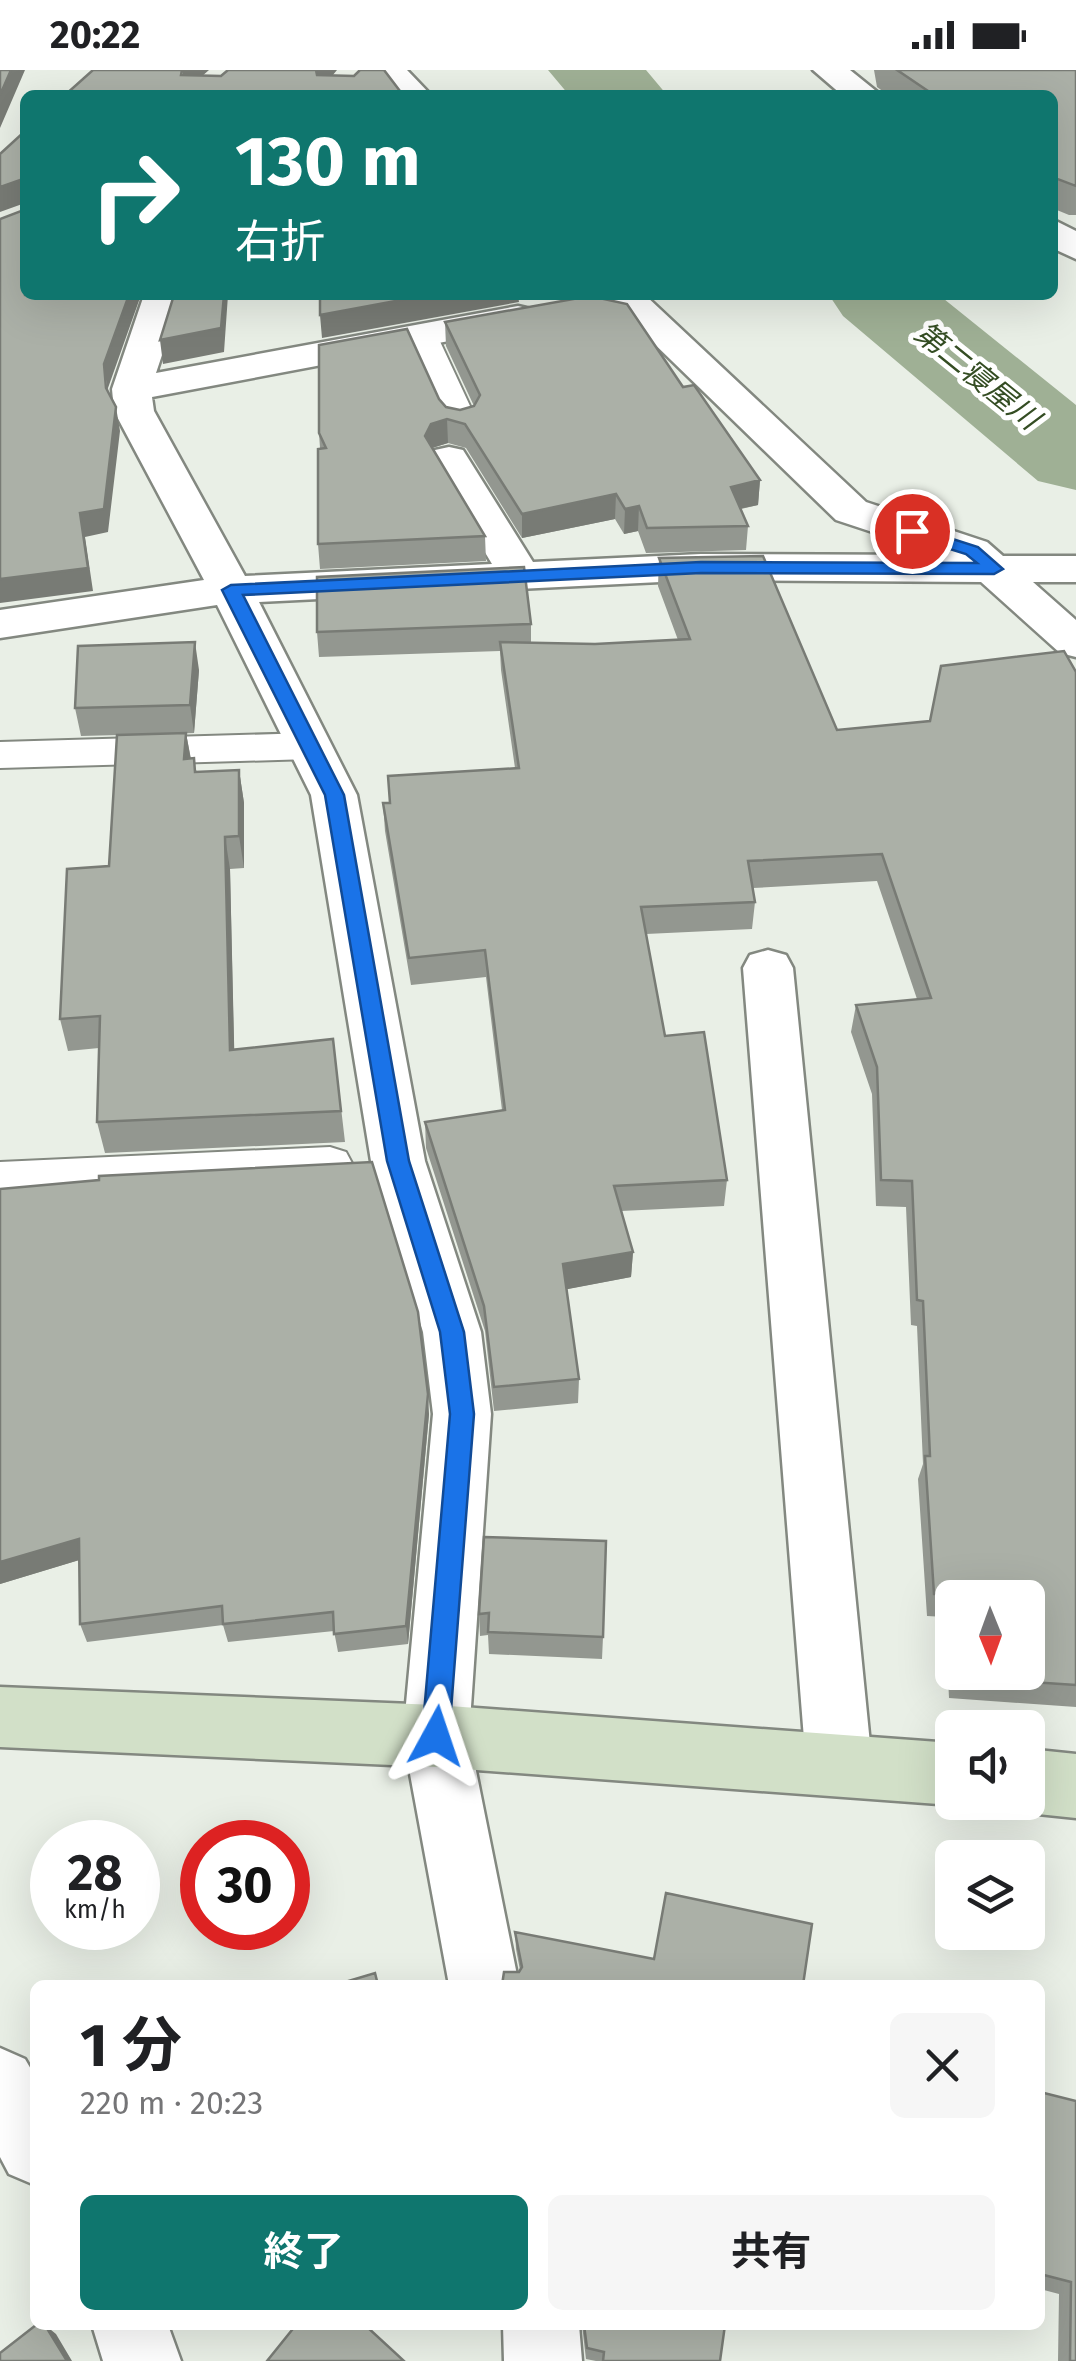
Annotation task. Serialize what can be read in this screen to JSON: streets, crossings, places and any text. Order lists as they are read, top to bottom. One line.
{"water":["第二寝屋川"],"north":"bottom","page":{"status":"20:22","turn":["130 m","右折"],"speed":"28 km/h","limit":"30","heading":["1 分","220 m · 20:23"],"buttons":["終了","共有"]}}
